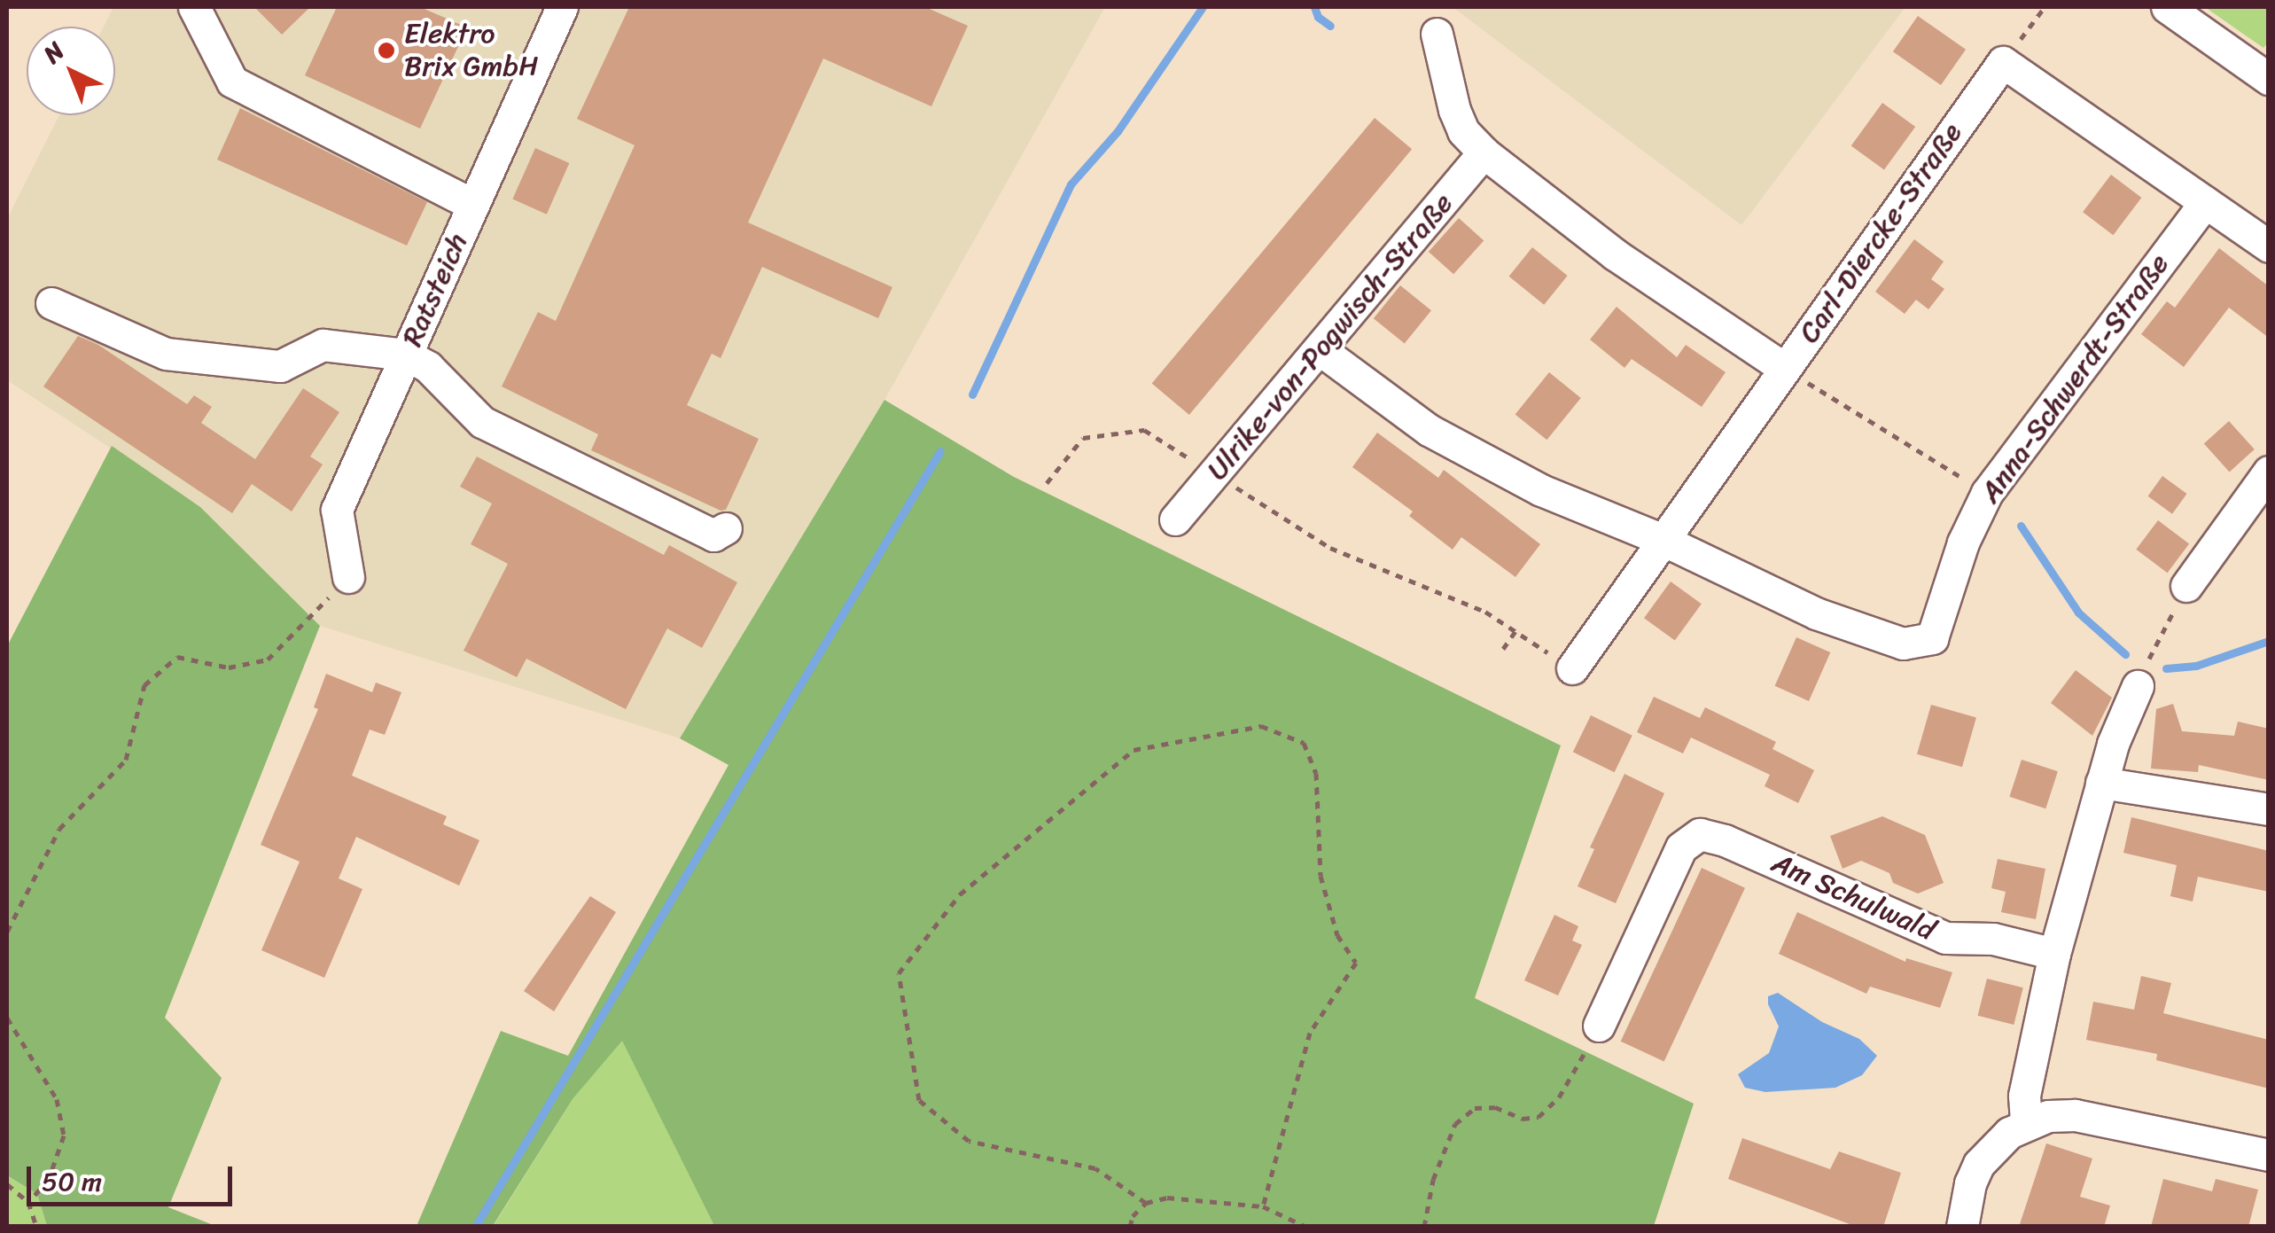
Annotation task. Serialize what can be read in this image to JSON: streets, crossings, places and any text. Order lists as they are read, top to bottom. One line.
{"streets":{"street":["Carl-Diercke-Straße","Ratsteich","Ulrike-von-Pogwisch-Straße","Anna-Schwerdt-Straße","Am Schulwald"]},"crossings":[["Carl-Diercke-Straße","Anna-Schwerdt-Straße"]],"places":["Elektro Brix GmbH"],"scale_bar":"50 m","north":"top left"}
